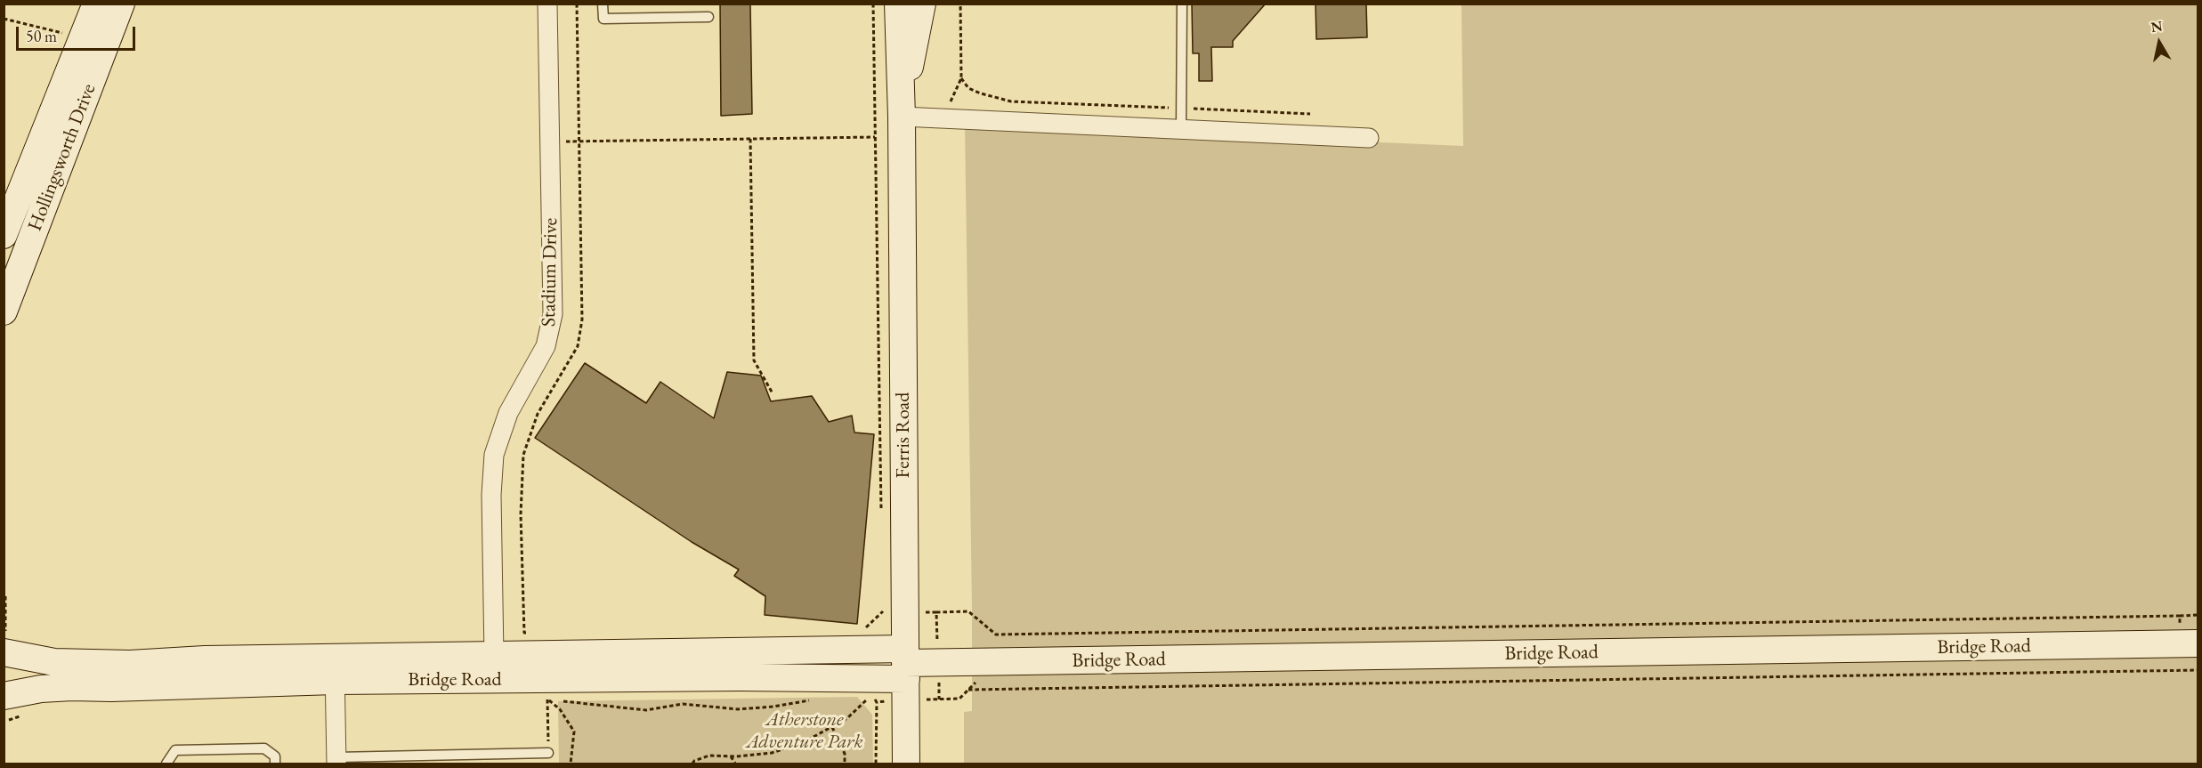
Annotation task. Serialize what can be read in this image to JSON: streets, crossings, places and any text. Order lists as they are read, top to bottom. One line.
{"streets":{"street":["Hollingsworth Drive","Stadium Drive","Ferris Road","Bridge Road"]},"crossings":[["Stadium Drive","Bridge Road"],["Ferris Road","Bridge Road"]],"parks":["Atherstone Adventure Park"],"scale_bar":"50 m","north":"top"}
